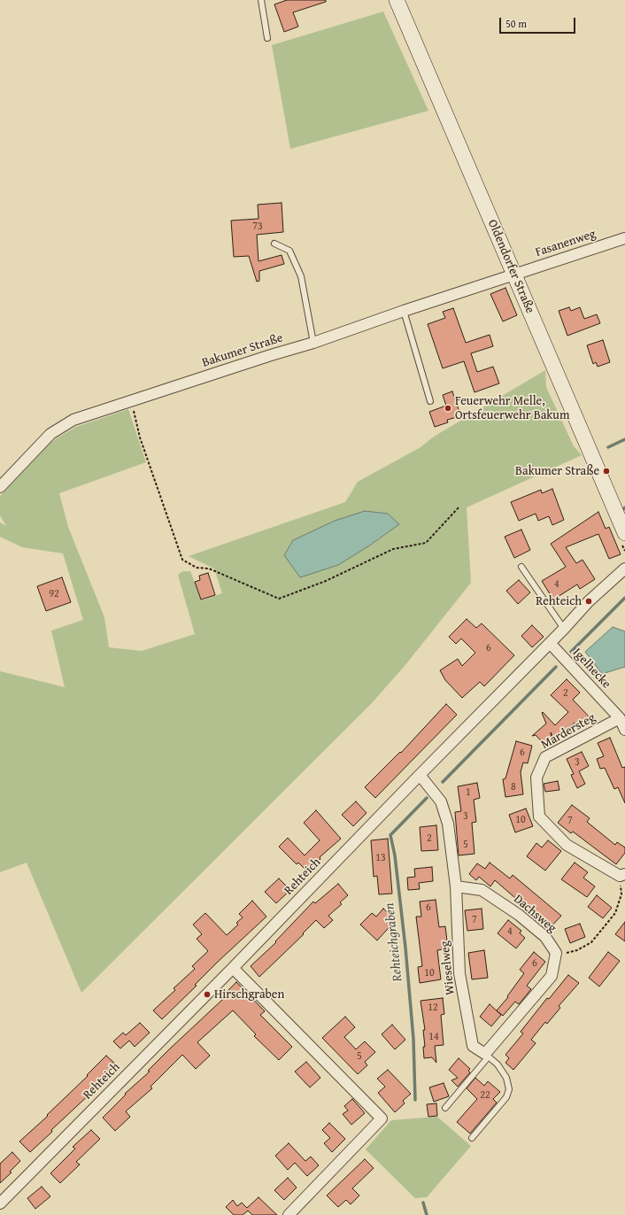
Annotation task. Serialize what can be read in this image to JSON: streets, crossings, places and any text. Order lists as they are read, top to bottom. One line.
{"streets":{"main road":["Oldendorfer Straße"],"street":["Fasanenweg","Bakumer Straße","Igelhecke","Mardersteg","Rehteich","Dachsweg","Wieselweg"]},"crossings":[["Fasanenweg","Oldendorfer Straße"],["Fasanenweg","Bakumer Straße"],["Oldendorfer Straße","Bakumer Straße"],["Igelhecke","Mardersteg"],["Igelhecke","Rehteich"],["Rehteich","Wieselweg"],["Dachsweg","Wieselweg"]],"water":["Rehteichgraben"],"places":["Feuerwehr Melle, Ortsfeuerwehr Bakum","Bakumer Straße","Rehteich","Hirschgraben"],"house_numbers":["73","4","92","6","2","6","3","8","1","3","10","7","2","5","13","6","7","4","6","10","12","14","5","22"],"scale_bar":"50 m"}
